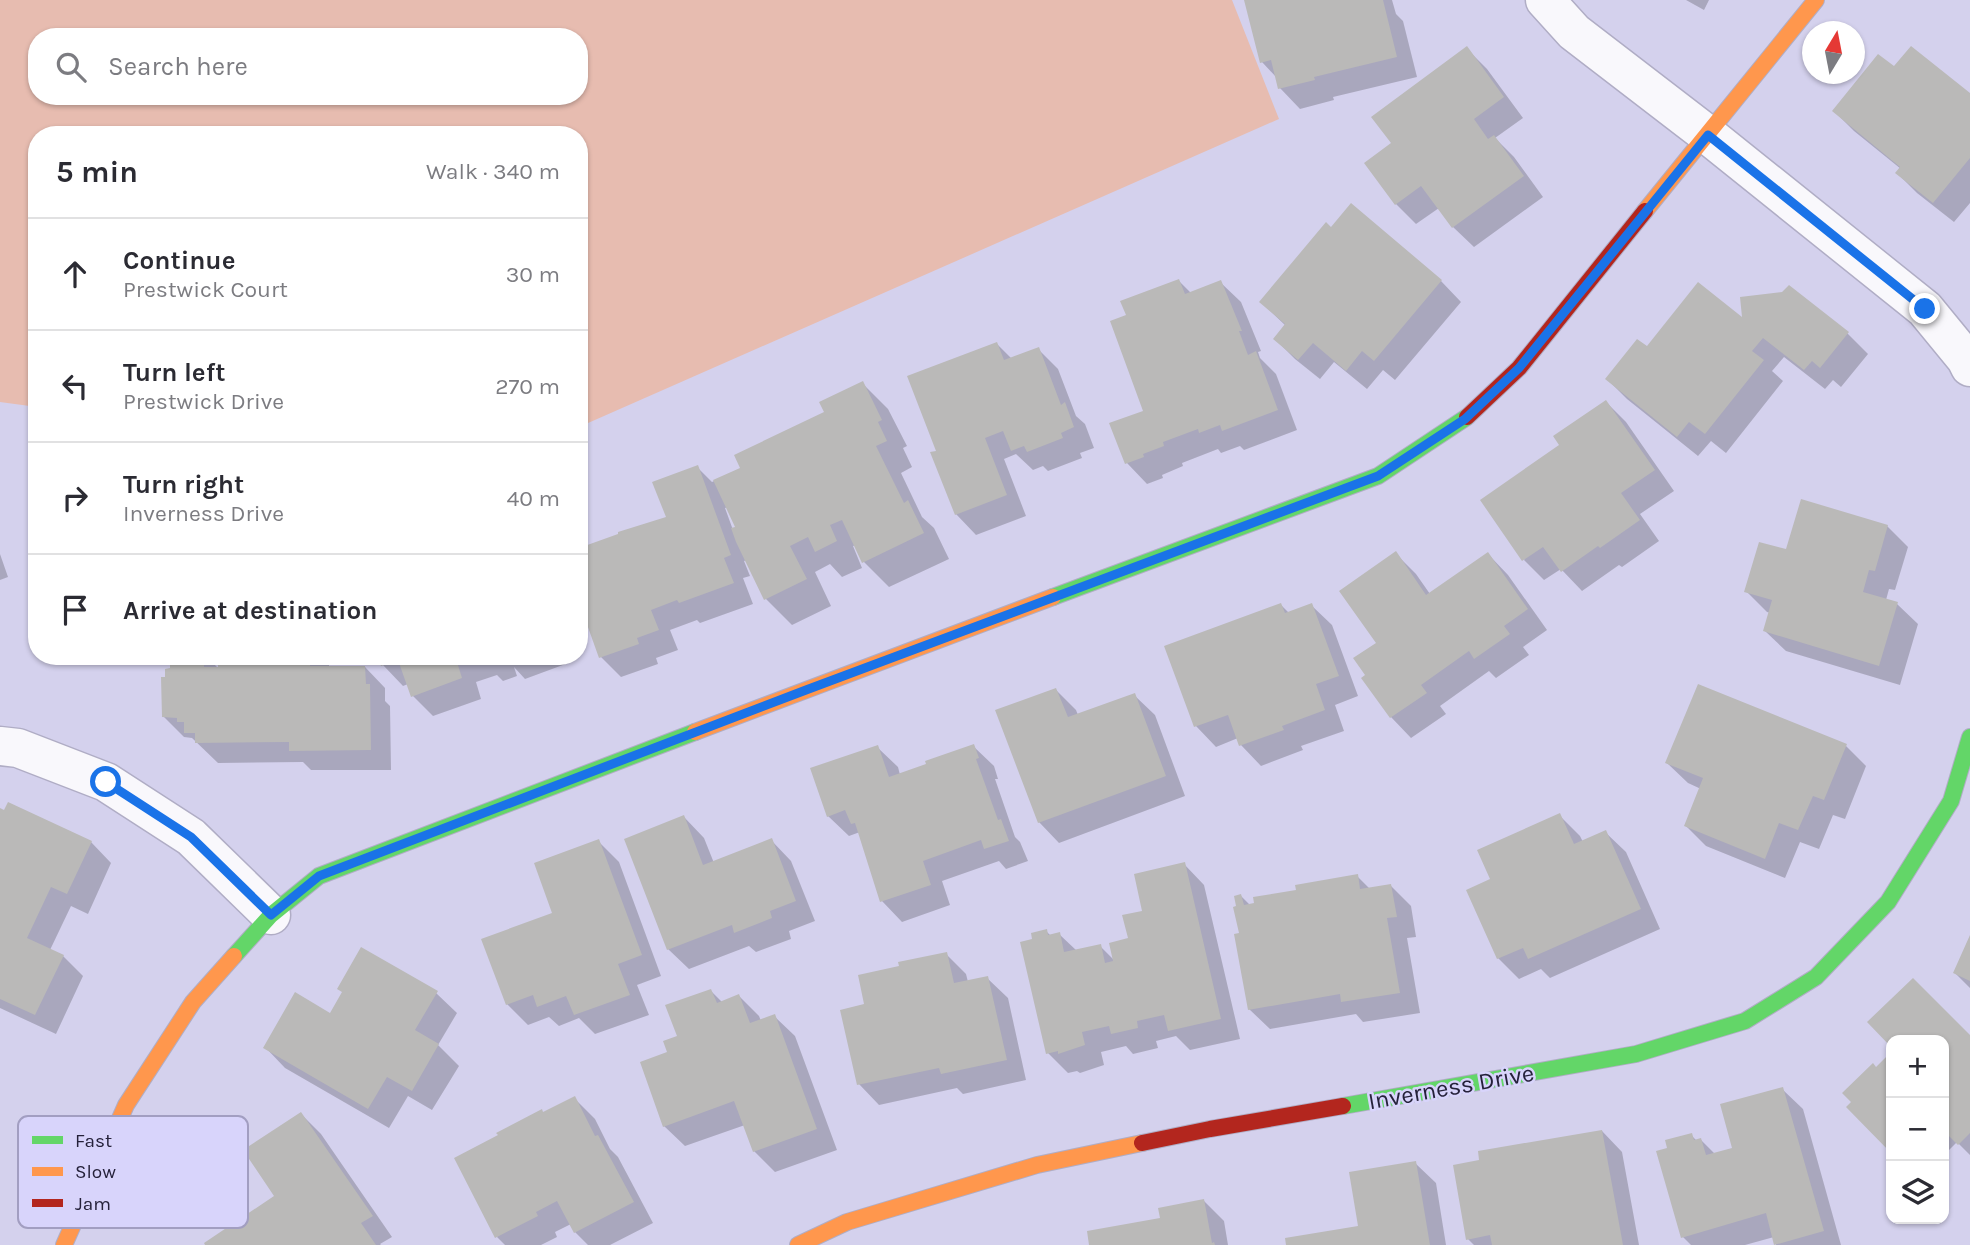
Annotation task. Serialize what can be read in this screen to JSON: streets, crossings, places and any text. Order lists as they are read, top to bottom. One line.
{"streets":{"street":["Inverness Drive"]},"legend":["Fast","Slow","Jam"],"north":"top","page":{"search":"Search here","heading":["5 min","Walk · 340 m"],"list":[["Continue","Prestwick Court","30 m"],["Turn left","Prestwick Drive","270 m"],["Turn right","Inverness Drive","40 m"],"Arrive at destination"],"map_buttons":["+","−"]}}
